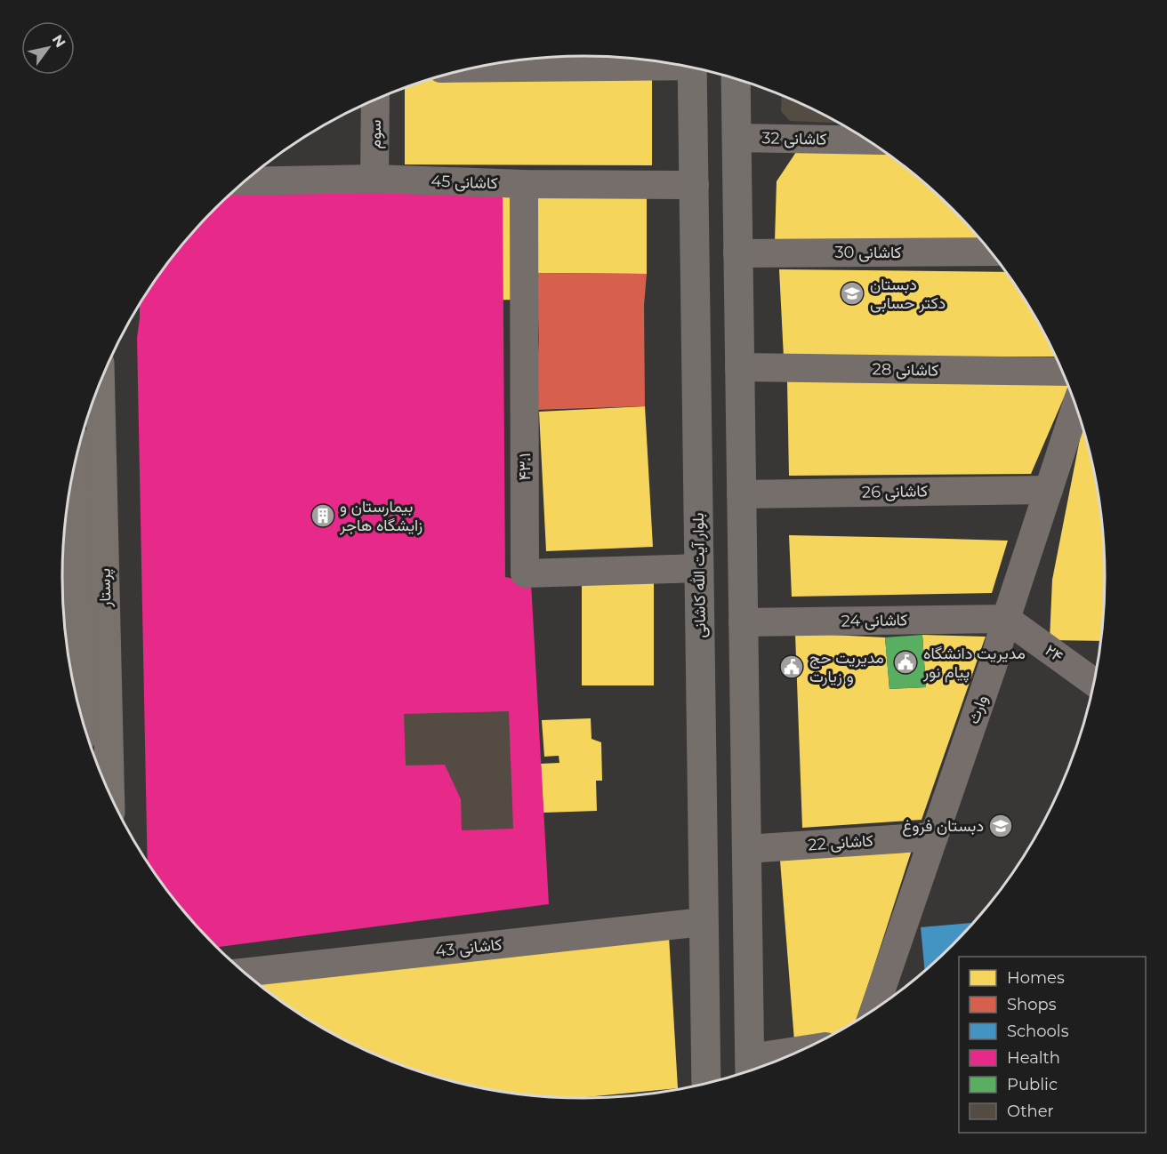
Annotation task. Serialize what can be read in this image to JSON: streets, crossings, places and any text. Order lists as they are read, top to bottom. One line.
{"streets":{"main road":["بلوار آیت الله کاشانی","پرستار"],"street":["سوم","کاشانی 32","کاشانی 45","کاشانی 30","کاشانی 28","۴۳.۱","کاشانی 26","کاشانی 24","۲۴","وارث","کاشانی 22","کاشانی 43"]},"crossings":[["سوم","کاشانی 45"],["کاشانی 45","۴۳.۱"],["کاشانی 45","بلوار آیت الله کاشانی"],["۴۳.۱","بلوار آیت الله کاشانی"],["کاشانی 26","وارث"],["بلوار آیت الله کاشانی","کاشانی 43"],["کاشانی 24","۲۴"],["کاشانی 24","وارث"],["۲۴","وارث"],["وارث","کاشانی 22"]],"places":{"school or university":["دبستان دکتر حسابی","دبستان فروغ"],"building":["بیمارستان و زایشگاه هاجر"],"public building":["مدیریت دانشگاه پیام نور","مدیریت حج و زیارت"]},"legend":["Homes","Shops","Schools","Health","Public","Other"],"north":"top right"}
